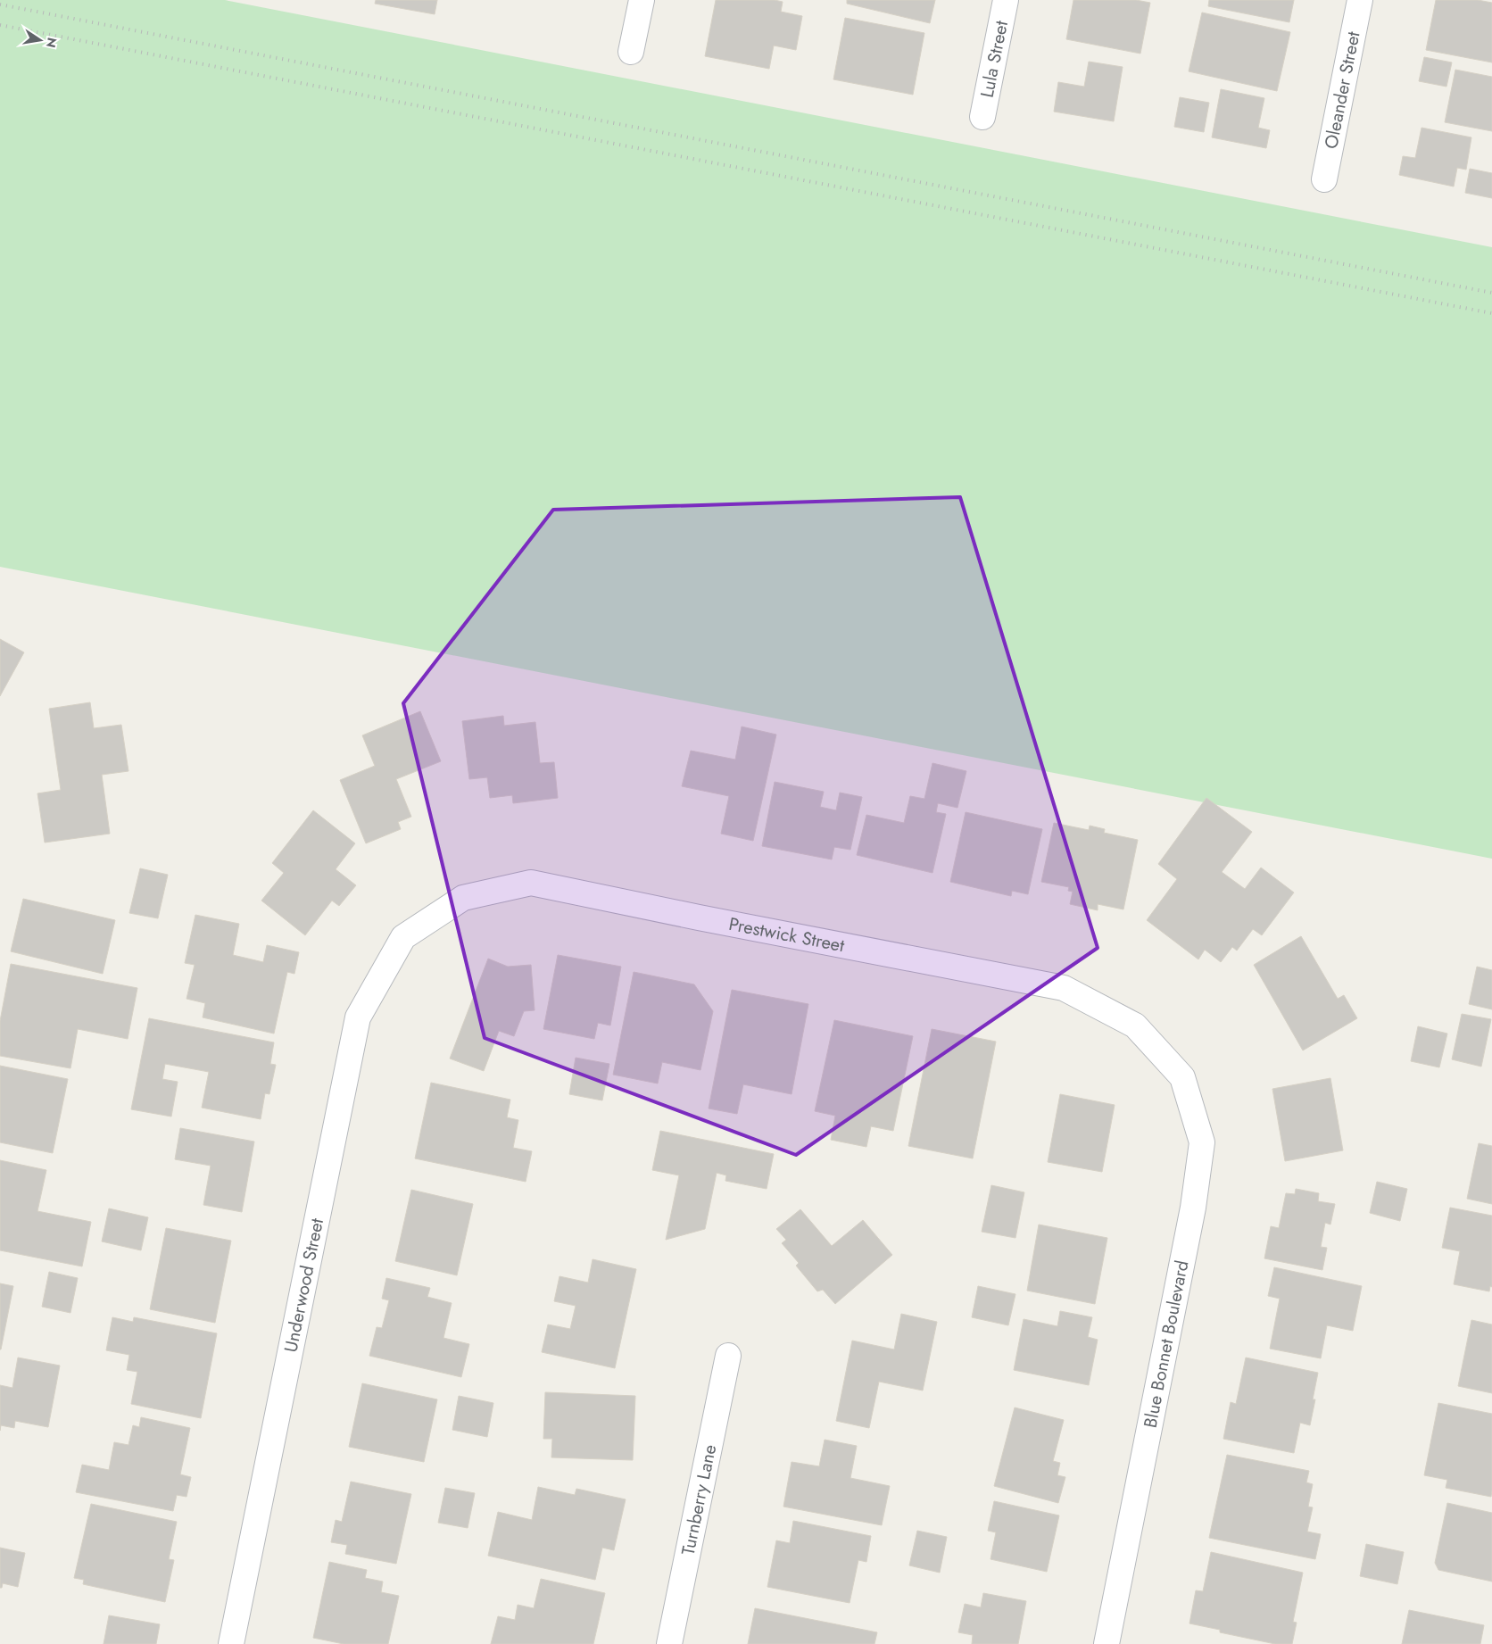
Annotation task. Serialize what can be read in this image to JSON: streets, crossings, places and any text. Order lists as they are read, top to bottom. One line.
{"streets":{"street":["Lula Street","Oleander Street","Prestwick Street","Underwood Street","Blue Bonnet Boulevard","Turnberry Lane"]},"crossings":[["Prestwick Street","Underwood Street"],["Prestwick Street","Blue Bonnet Boulevard"]],"north":"right"}
